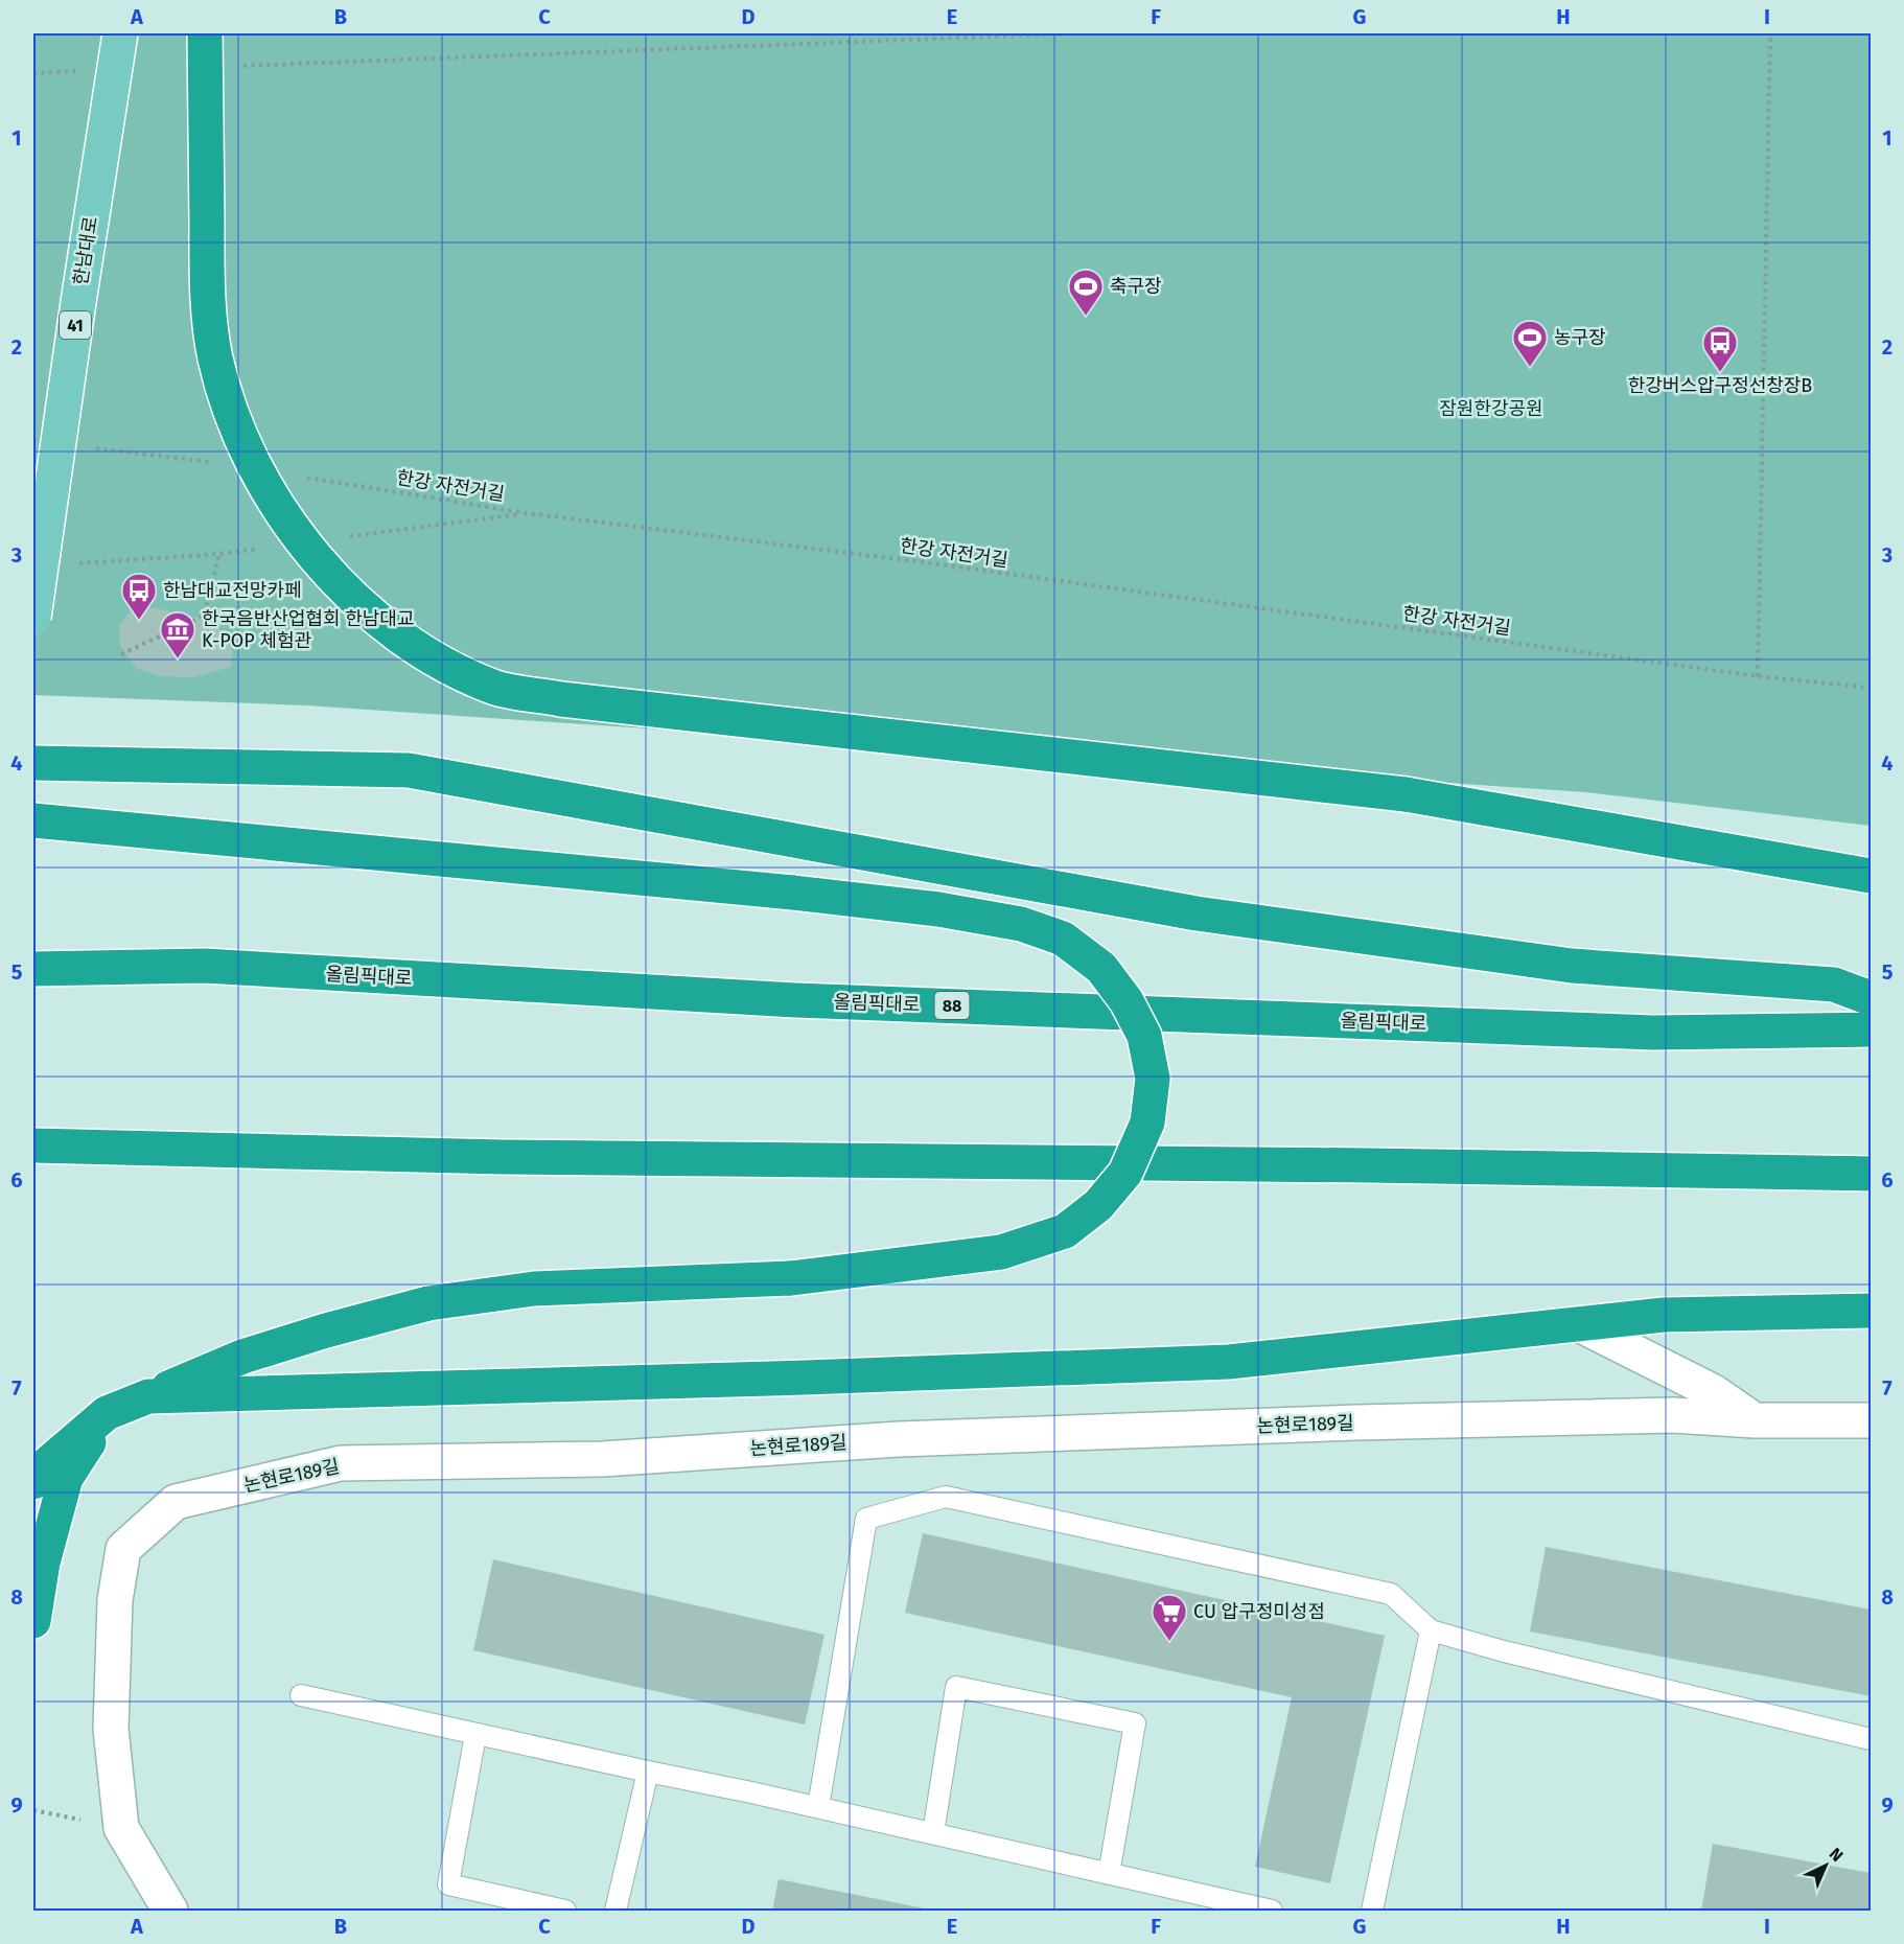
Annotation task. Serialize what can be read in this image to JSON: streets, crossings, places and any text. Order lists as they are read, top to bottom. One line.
{"streets":{"highway":["올림픽대로","88"],"main road":["한남대로","41"],"street":["논현로189길"],"path":["한강 자전거길"]},"parks":["잠원한강공원"],"places":{"sports":["축구장","농구장"],"bus stop":["한강버스압구정선창장B","한남대교전망카페"],"museum":["한국음반산업협회 한남대교 K-POP 체험관"],"supermarket":["CU 압구정미성점"]},"north":"top right","grid":{"columns":["A","B","C","D","E","F","G","H","I"],"rows":["1","2","3","4","5","6","7","8","9"]}}
